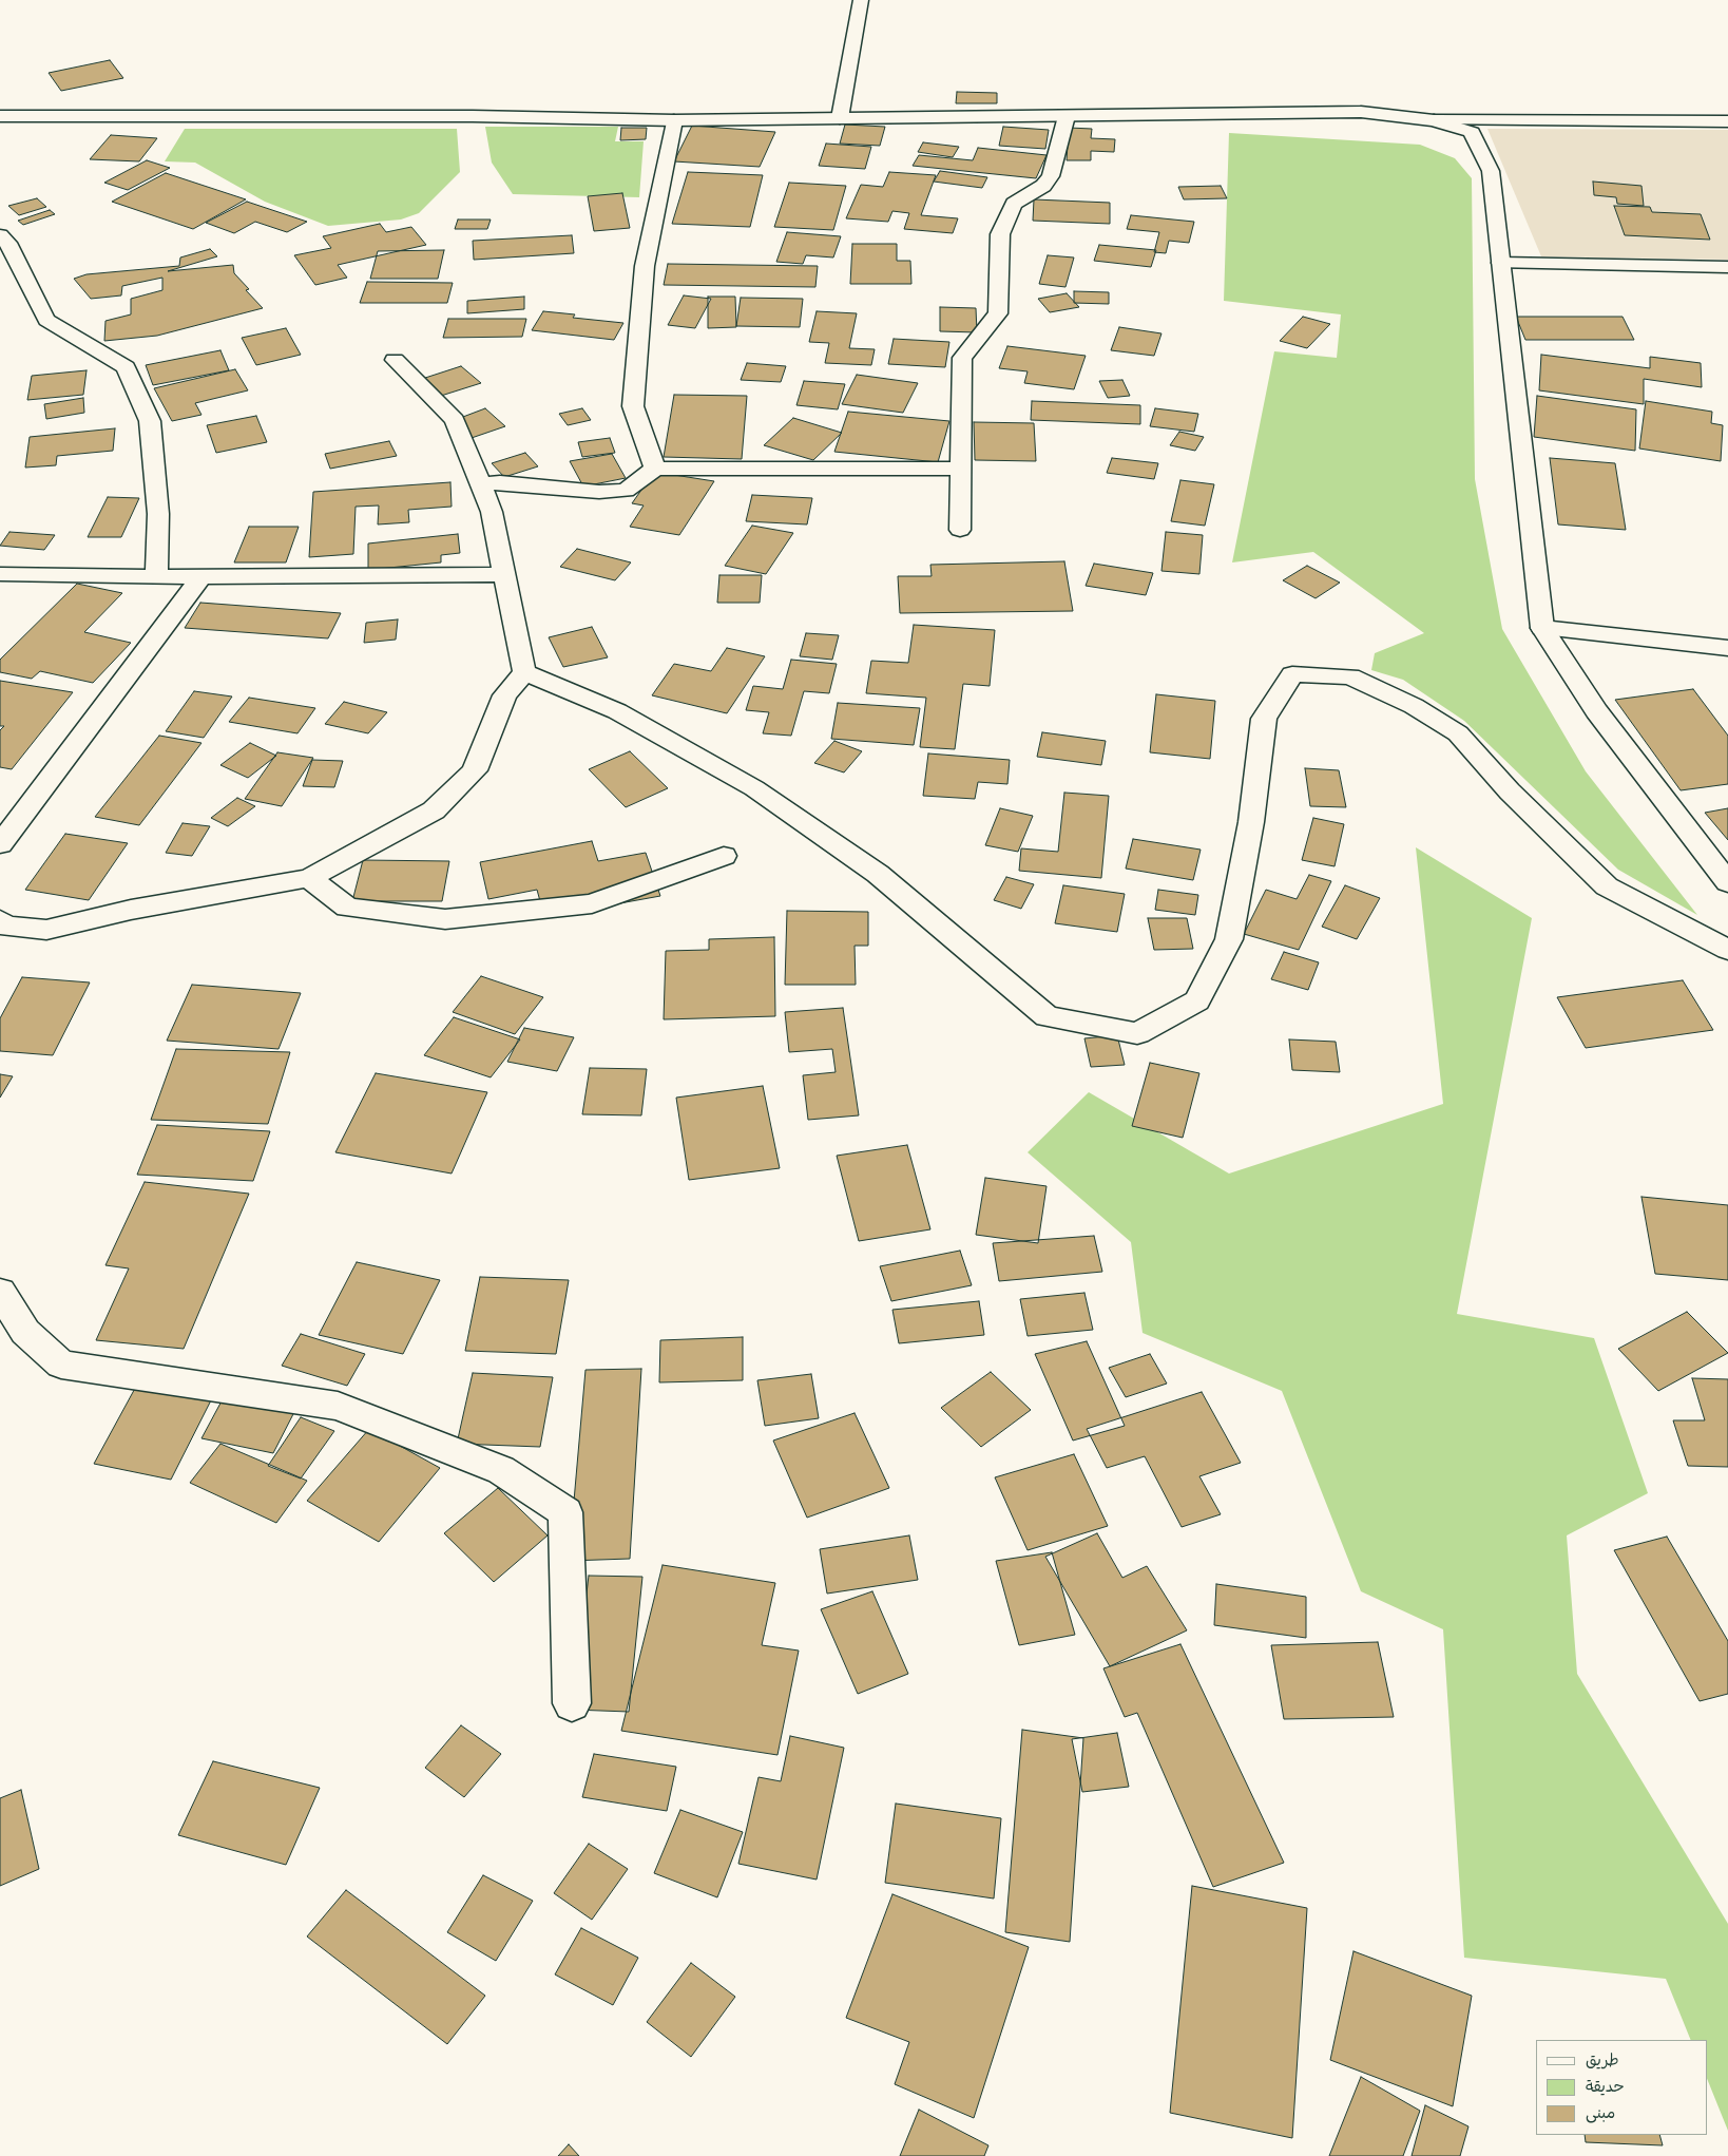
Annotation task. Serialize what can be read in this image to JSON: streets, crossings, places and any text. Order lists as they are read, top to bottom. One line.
{"legend":["طريق","حديقة","مبنى"]}
